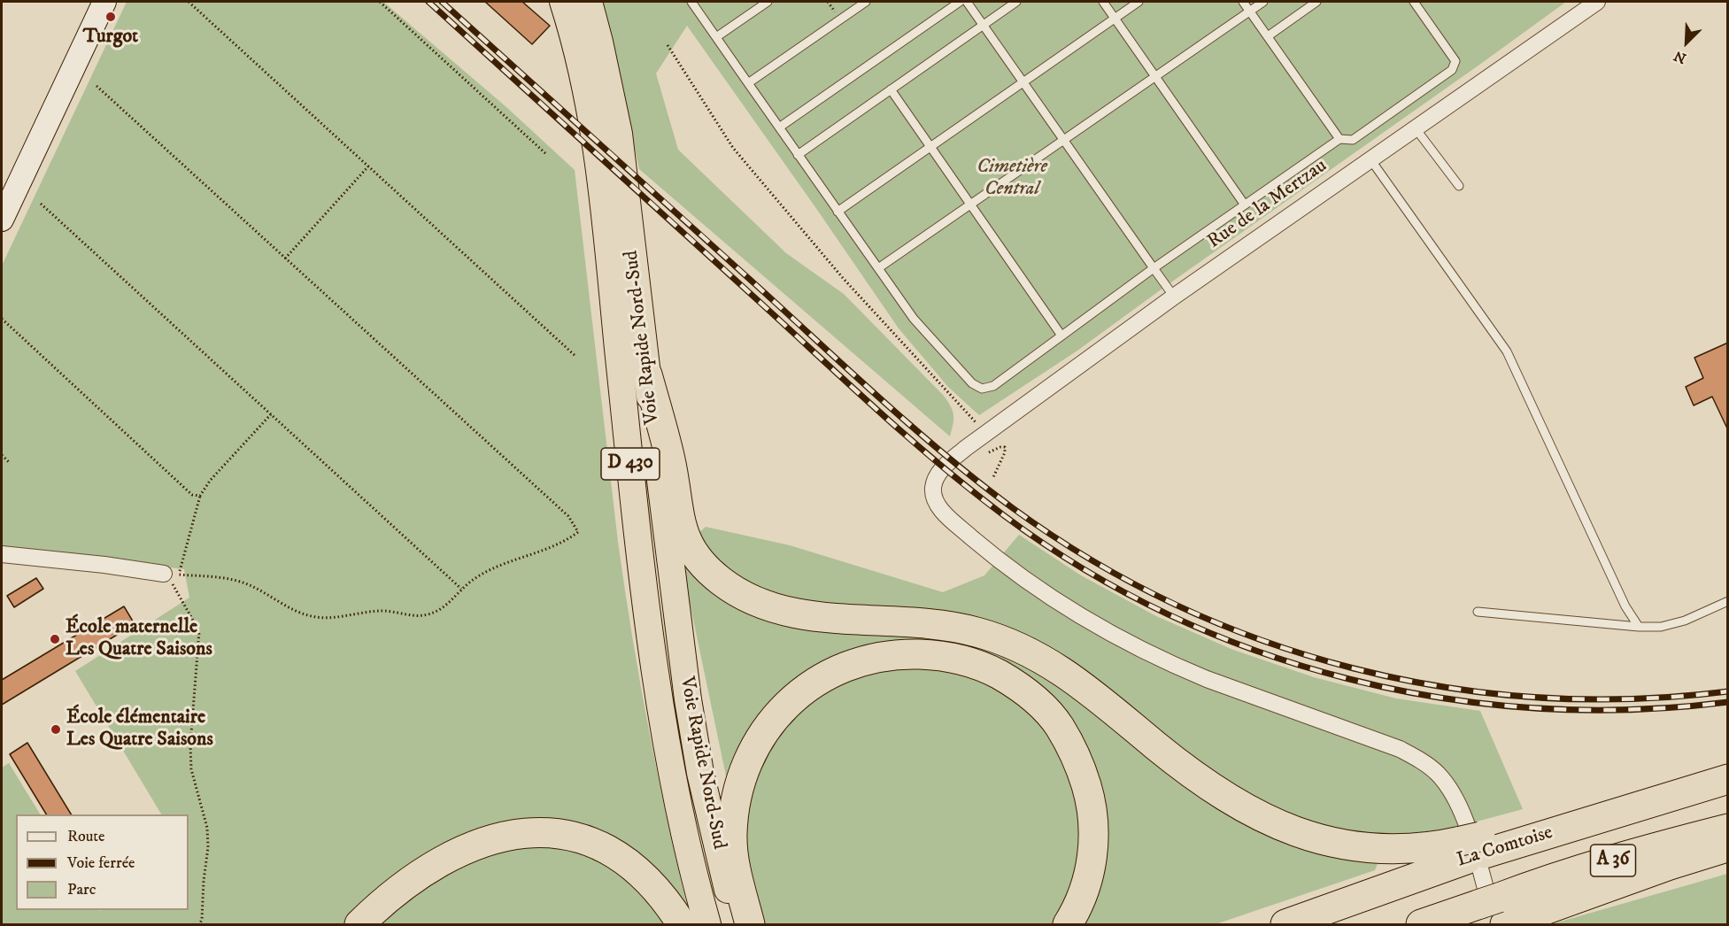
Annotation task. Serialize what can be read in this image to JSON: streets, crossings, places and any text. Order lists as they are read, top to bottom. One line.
{"streets":{"highway":["Voie Rapide Nord-Sud","D 430","La Comtoise","A 36"],"street":["Rue de la Mertzau"]},"crossings":[["Rue de la Mertzau","A 36"]],"parks":["Cimetière Central"],"places":["Turgot","École maternelle Les Quatre Saisons","École élémentaire Les Quatre Saisons"],"legend":["Route","Voie ferrée","Parc"],"north":"bottom left"}
